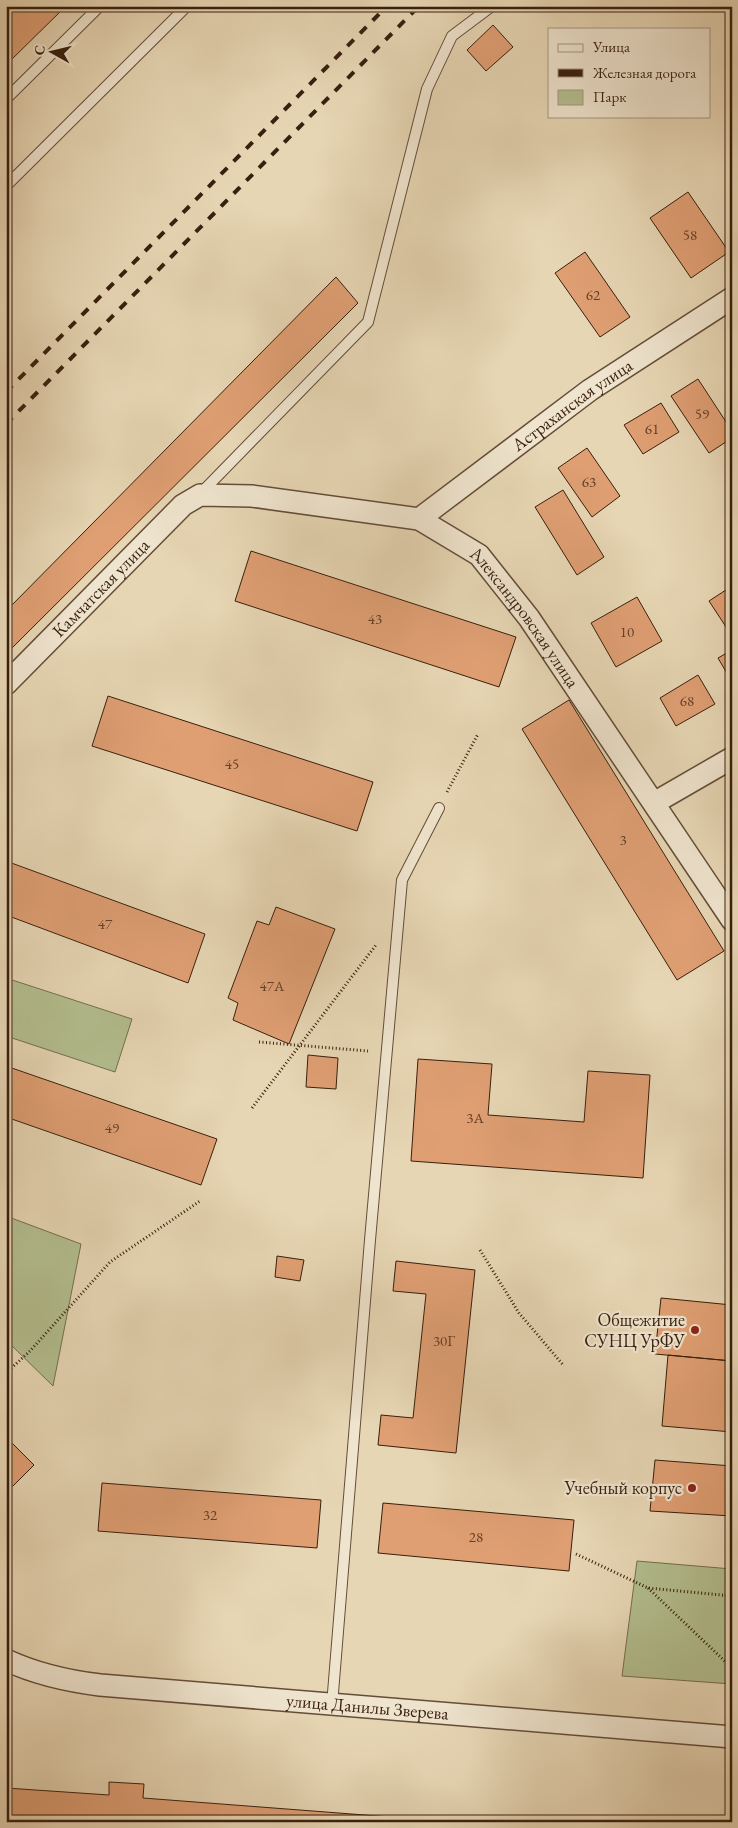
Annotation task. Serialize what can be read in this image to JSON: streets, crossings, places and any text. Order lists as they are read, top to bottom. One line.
{"streets":{"street":["Астраханская улица","Камчатская улица","Александровская улица","улица Данилы Зверева"]},"crossings":[["Астраханская улица","Александровская улица"],["Камчатская улица","Александровская улица"]],"places":["Общежитие СУНЦ УрФУ","Учебный корпус"],"house_numbers":["58","62","59","61","63","43","10","68","45","3","47","47А","3А","49","30Г","32","28"],"legend":["Улица","Железная дорога","Парк"],"north":"left"}
